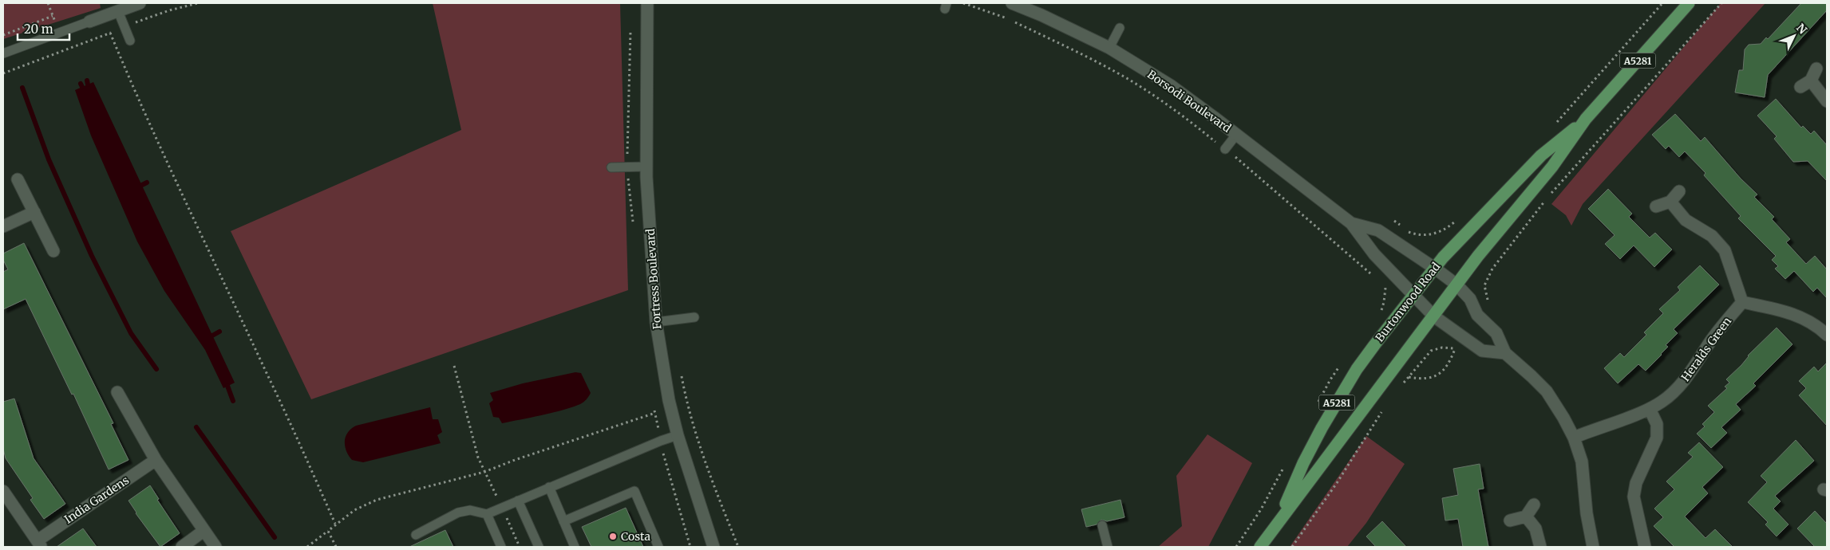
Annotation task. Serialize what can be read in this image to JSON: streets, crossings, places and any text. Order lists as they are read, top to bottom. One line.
{"streets":{"main road":["A5281","Burtonwood Road"],"street":["Borsodi Boulevard","Fortress Boulevard","Heralds Green","India Gardens"]},"crossings":[["Borsodi Boulevard","Burtonwood Road"]],"places":["Costa"],"scale_bar":"20 m","north":"top right"}
